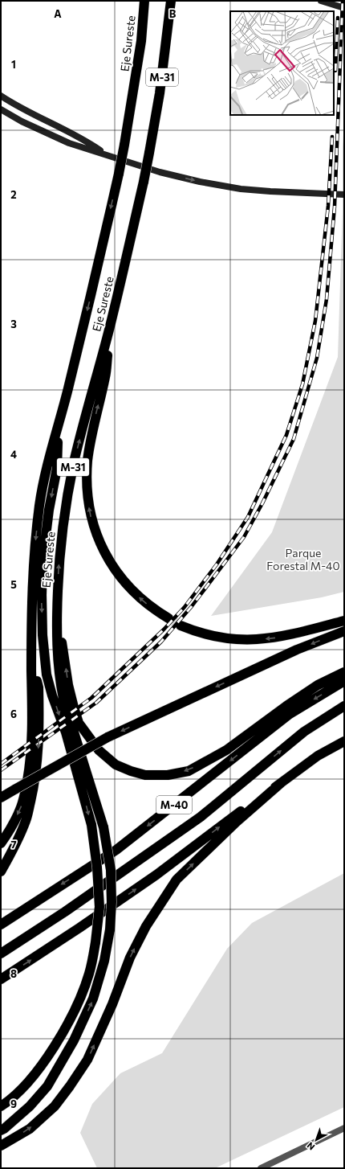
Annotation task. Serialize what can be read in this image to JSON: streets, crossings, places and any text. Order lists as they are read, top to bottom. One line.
{"streets":{"highway":["Eje Sureste","M-31","M-40"]},"crossings":[["Eje Sureste","M-31"]],"parks":["Parque Forestal M-40"],"north":"bottom left","grid":{"columns":["A","B"],"rows":["1","2","3","4","5","6","7","8","9"]}}
